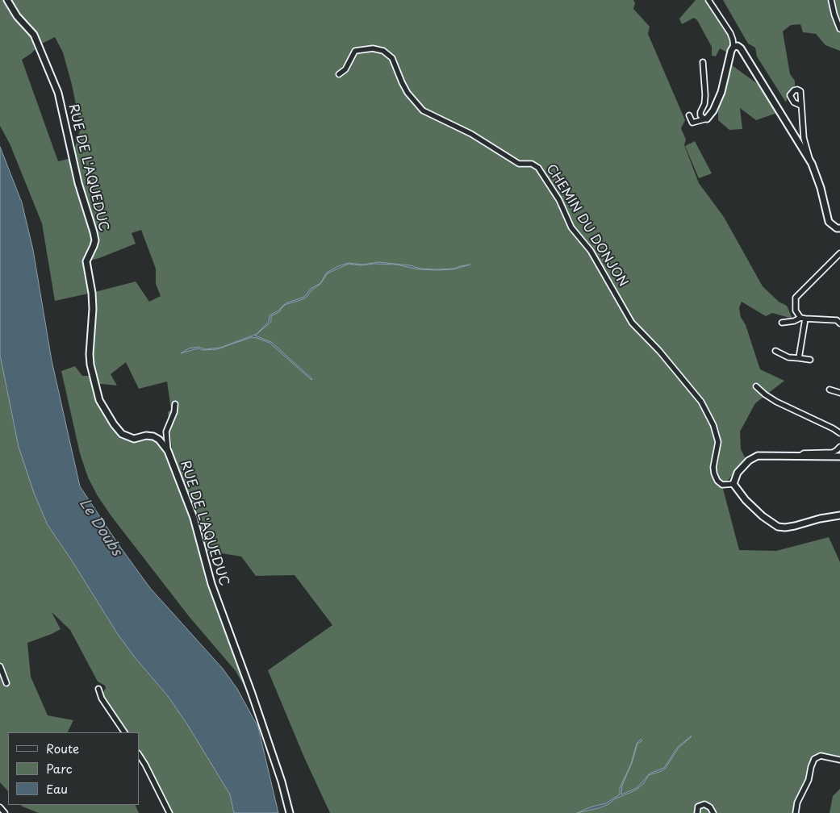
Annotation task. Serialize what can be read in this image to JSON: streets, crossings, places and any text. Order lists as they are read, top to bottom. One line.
{"streets":{"street":["RUE DE L'AQUEDUC","CHEMIN DU DONJON"]},"water":["Le Doubs"],"legend":["Route","Parc","Eau"]}
